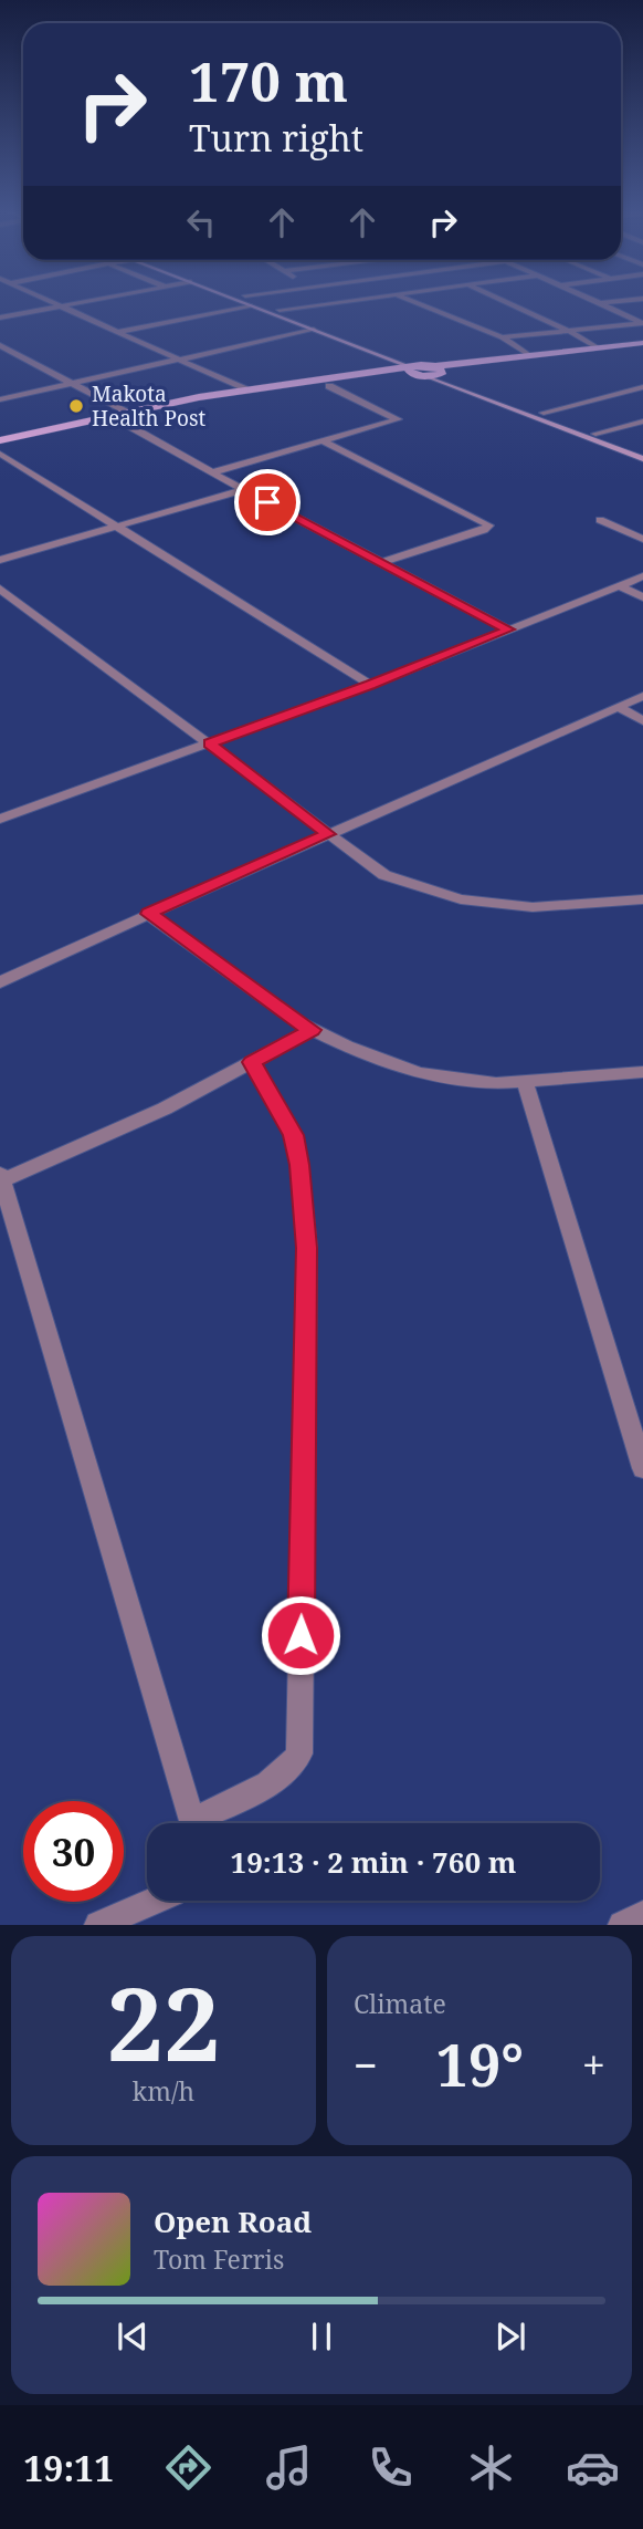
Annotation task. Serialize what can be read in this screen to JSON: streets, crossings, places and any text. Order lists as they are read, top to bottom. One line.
{"places":["Makota Health Post"],"page":{"turn":["170 m","Turn right"],"limit":"30","trip":"19:13 · 2 min · 760 m","tile":[["22","km/h"],"Climate"],"heat":["−","19°","+"],"song":["Open Road","Tom Ferris"],"tabs":"19:11"}}
